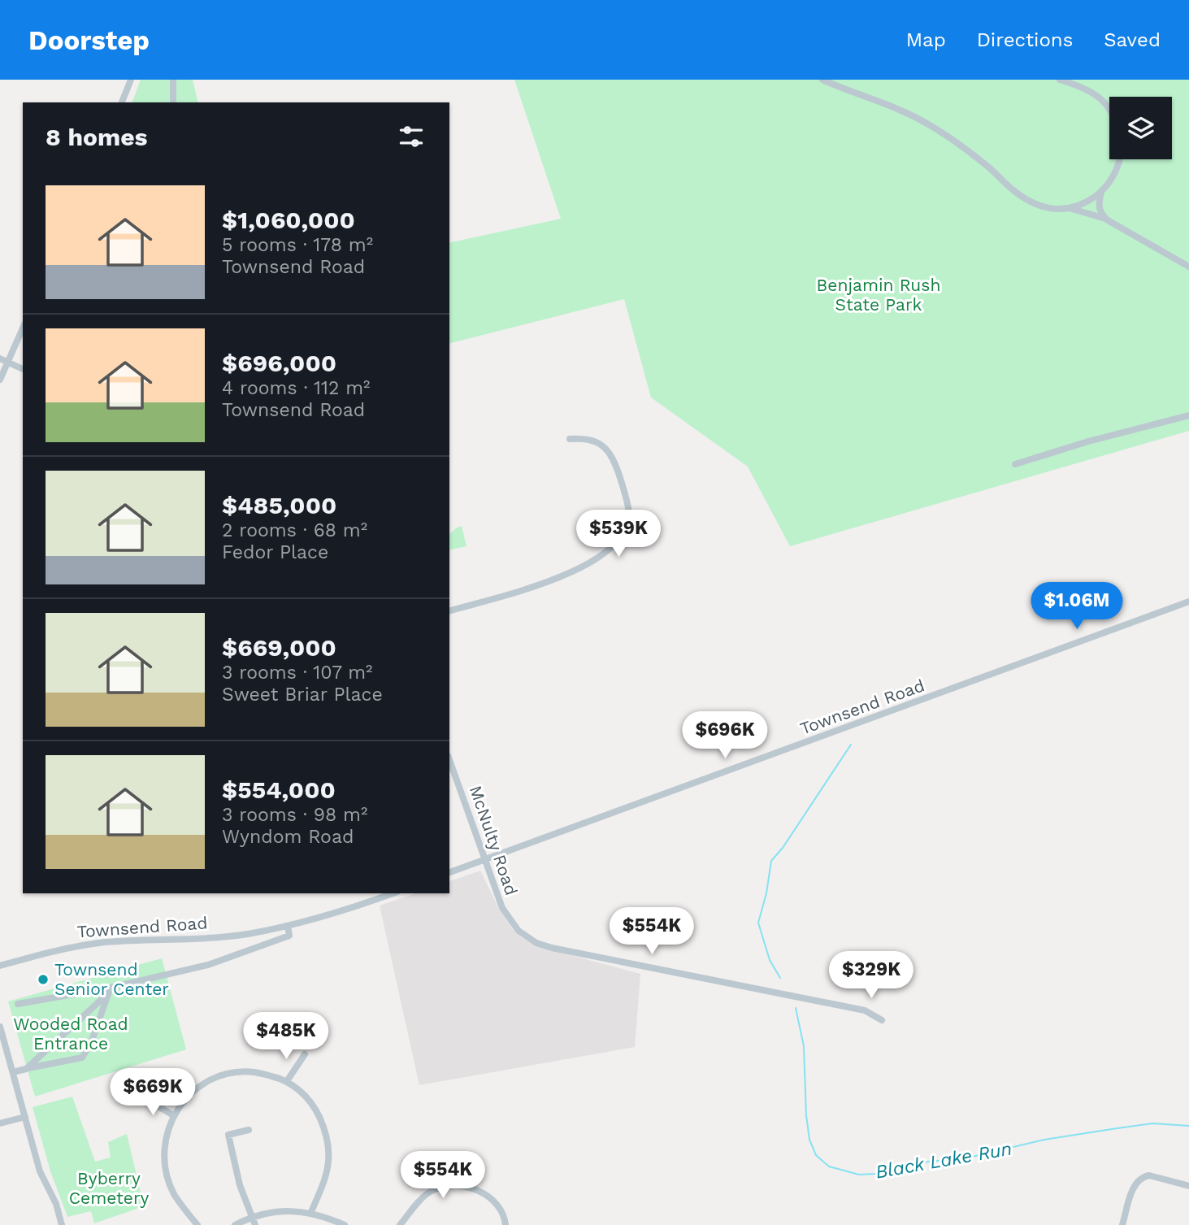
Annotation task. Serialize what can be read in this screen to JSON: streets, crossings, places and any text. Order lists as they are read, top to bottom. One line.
{"streets":{"street":["Townsend Road","McNulty Road"]},"crossings":[["Townsend Road","McNulty Road"]],"water":["Black Lake Run"],"parks":["Benjamin Rush State Park","Wooded Road Entrance","Byberry Cemetery"],"places":["Townsend Senior Center"],"page":{"header":"Doorstep","nav":["Map","Directions","Saved"],"heading":"8 homes","list":[{"name":"$1,060,000","note":"5 rooms · 178 m² · Townsend Road"},{"name":"$696,000","note":"4 rooms · 112 m² · Townsend Road"},{"name":"$485,000","note":"2 rooms · 68 m² · Fedor Place"},{"name":"$669,000","note":"3 rooms · 107 m² · Sweet Briar Place"},{"name":"$554,000","note":"3 rooms · 98 m² · Wyndom Road"}],"price":["$539K","$1.06M","$696K","$554K","$329K","$485K","$669K","$554K"]}}
